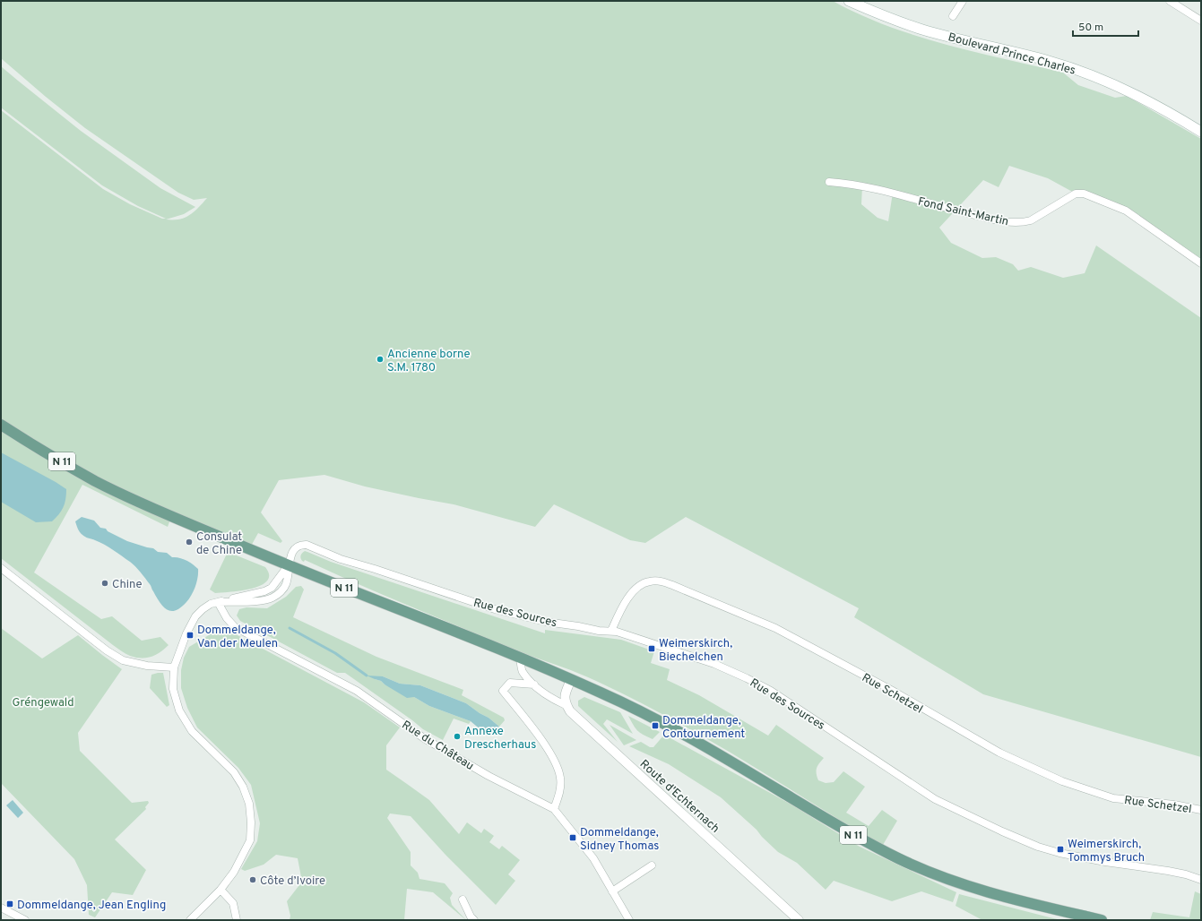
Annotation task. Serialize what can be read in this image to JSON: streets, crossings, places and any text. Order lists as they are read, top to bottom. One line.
{"streets":{"main road":["Boulevard Prince Charles","N 11"],"street":["Fond Saint-Martin","Rue des Sources","Rue Schetzel","Rue du Château","Route d'Echternach"]},"crossings":[["N 11","Rue des Sources"],["Rue des Sources","Rue Schetzel"],["Rue des Sources","Rue du Château"]],"parks":["Gréngewald"],"places":{"other":["Ancienne borne S.M. 1780","Consulat de Chine","Chine","Annexe Drescherhaus","Côte d’Ivoire"],"transit":["Dommeldange, Van der Meulen","Weimerskirch, Biechelchen","Dommeldange, Contournement","Dommeldange, Sidney Thomas","Weimerskirch, Tommys Bruch","Dommeldange, Jean Engling"]},"scale_bar":"50 m"}
